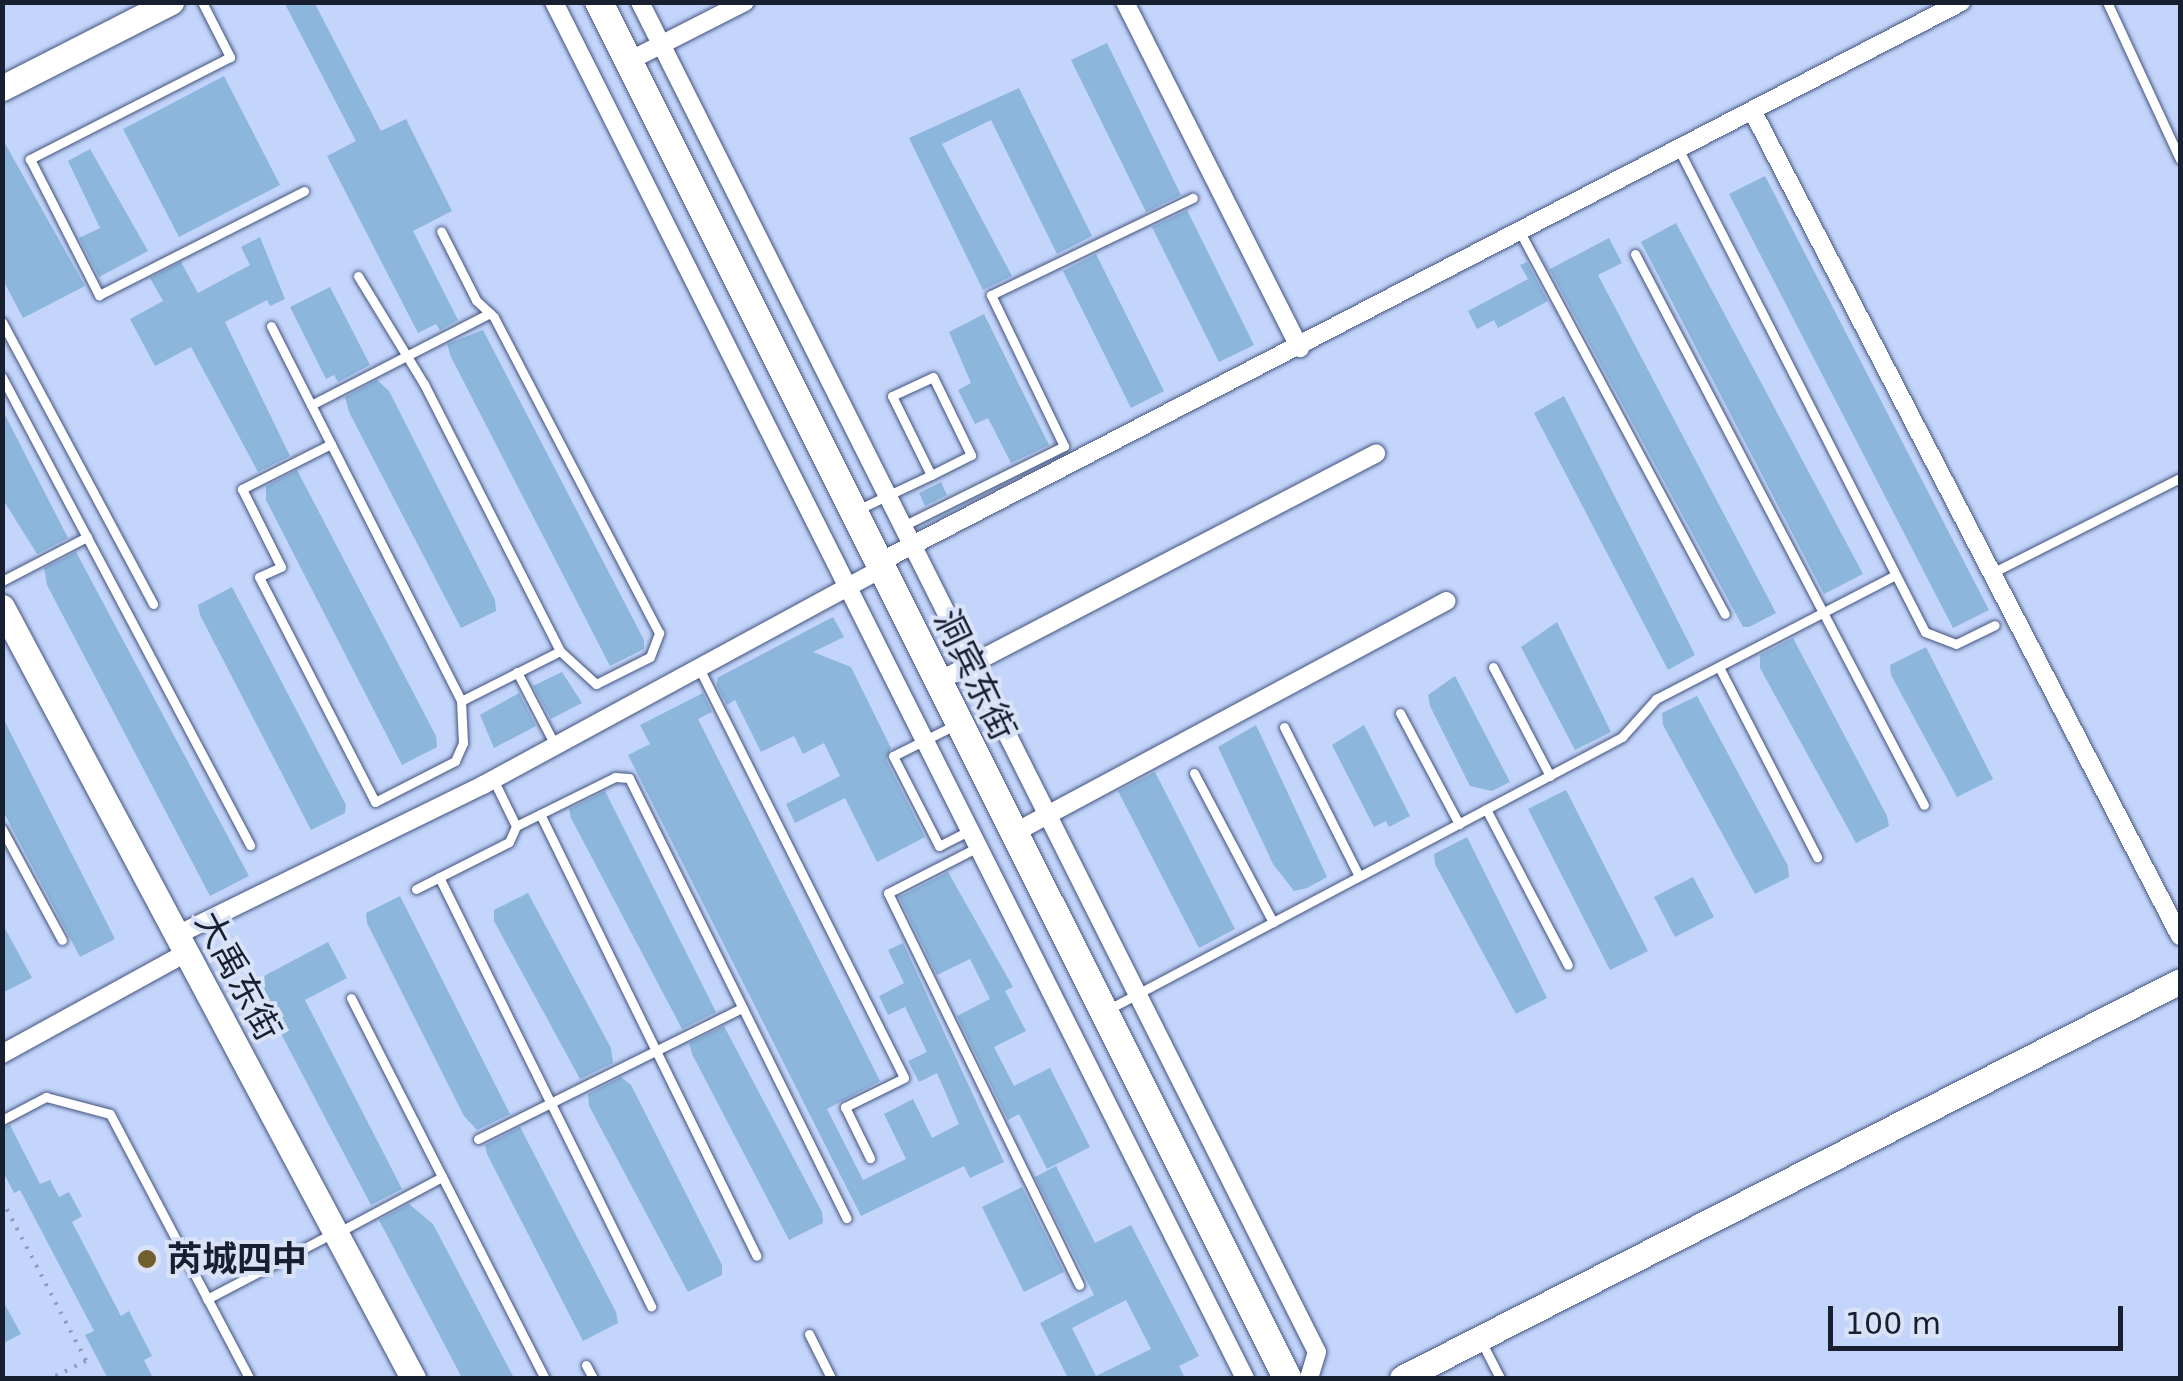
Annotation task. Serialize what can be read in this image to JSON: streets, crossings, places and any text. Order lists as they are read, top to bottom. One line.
{"streets":{"main road":["洞宾东街"],"street":["大禹东街"]},"places":["芮城四中"],"scale_bar":"100 m"}
